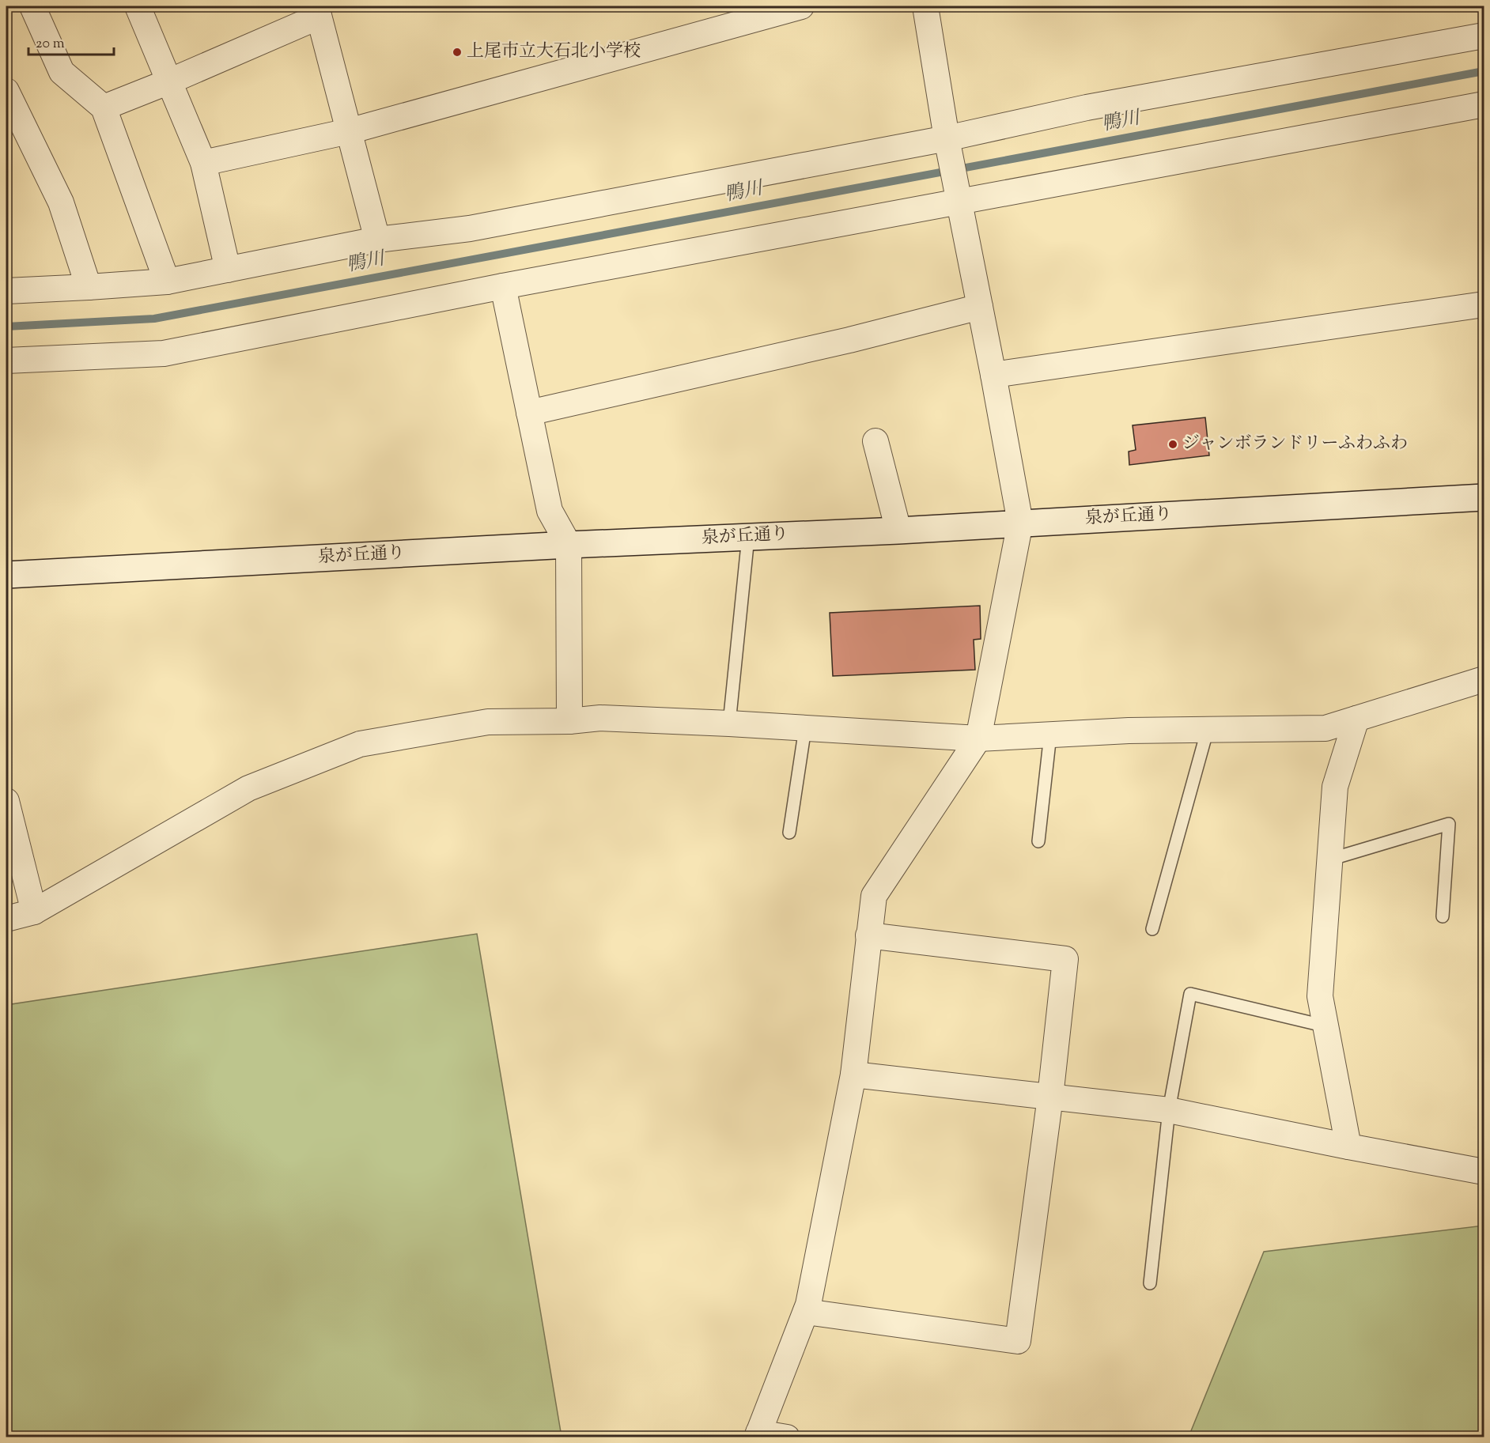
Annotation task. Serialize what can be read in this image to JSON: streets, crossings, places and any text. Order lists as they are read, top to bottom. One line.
{"streets":{"street":["泉が丘通り"]},"water":["鴨川"],"places":["上尾市立大石北小学校","ジャンボランドリーふわふわ"],"scale_bar":"20 m"}
